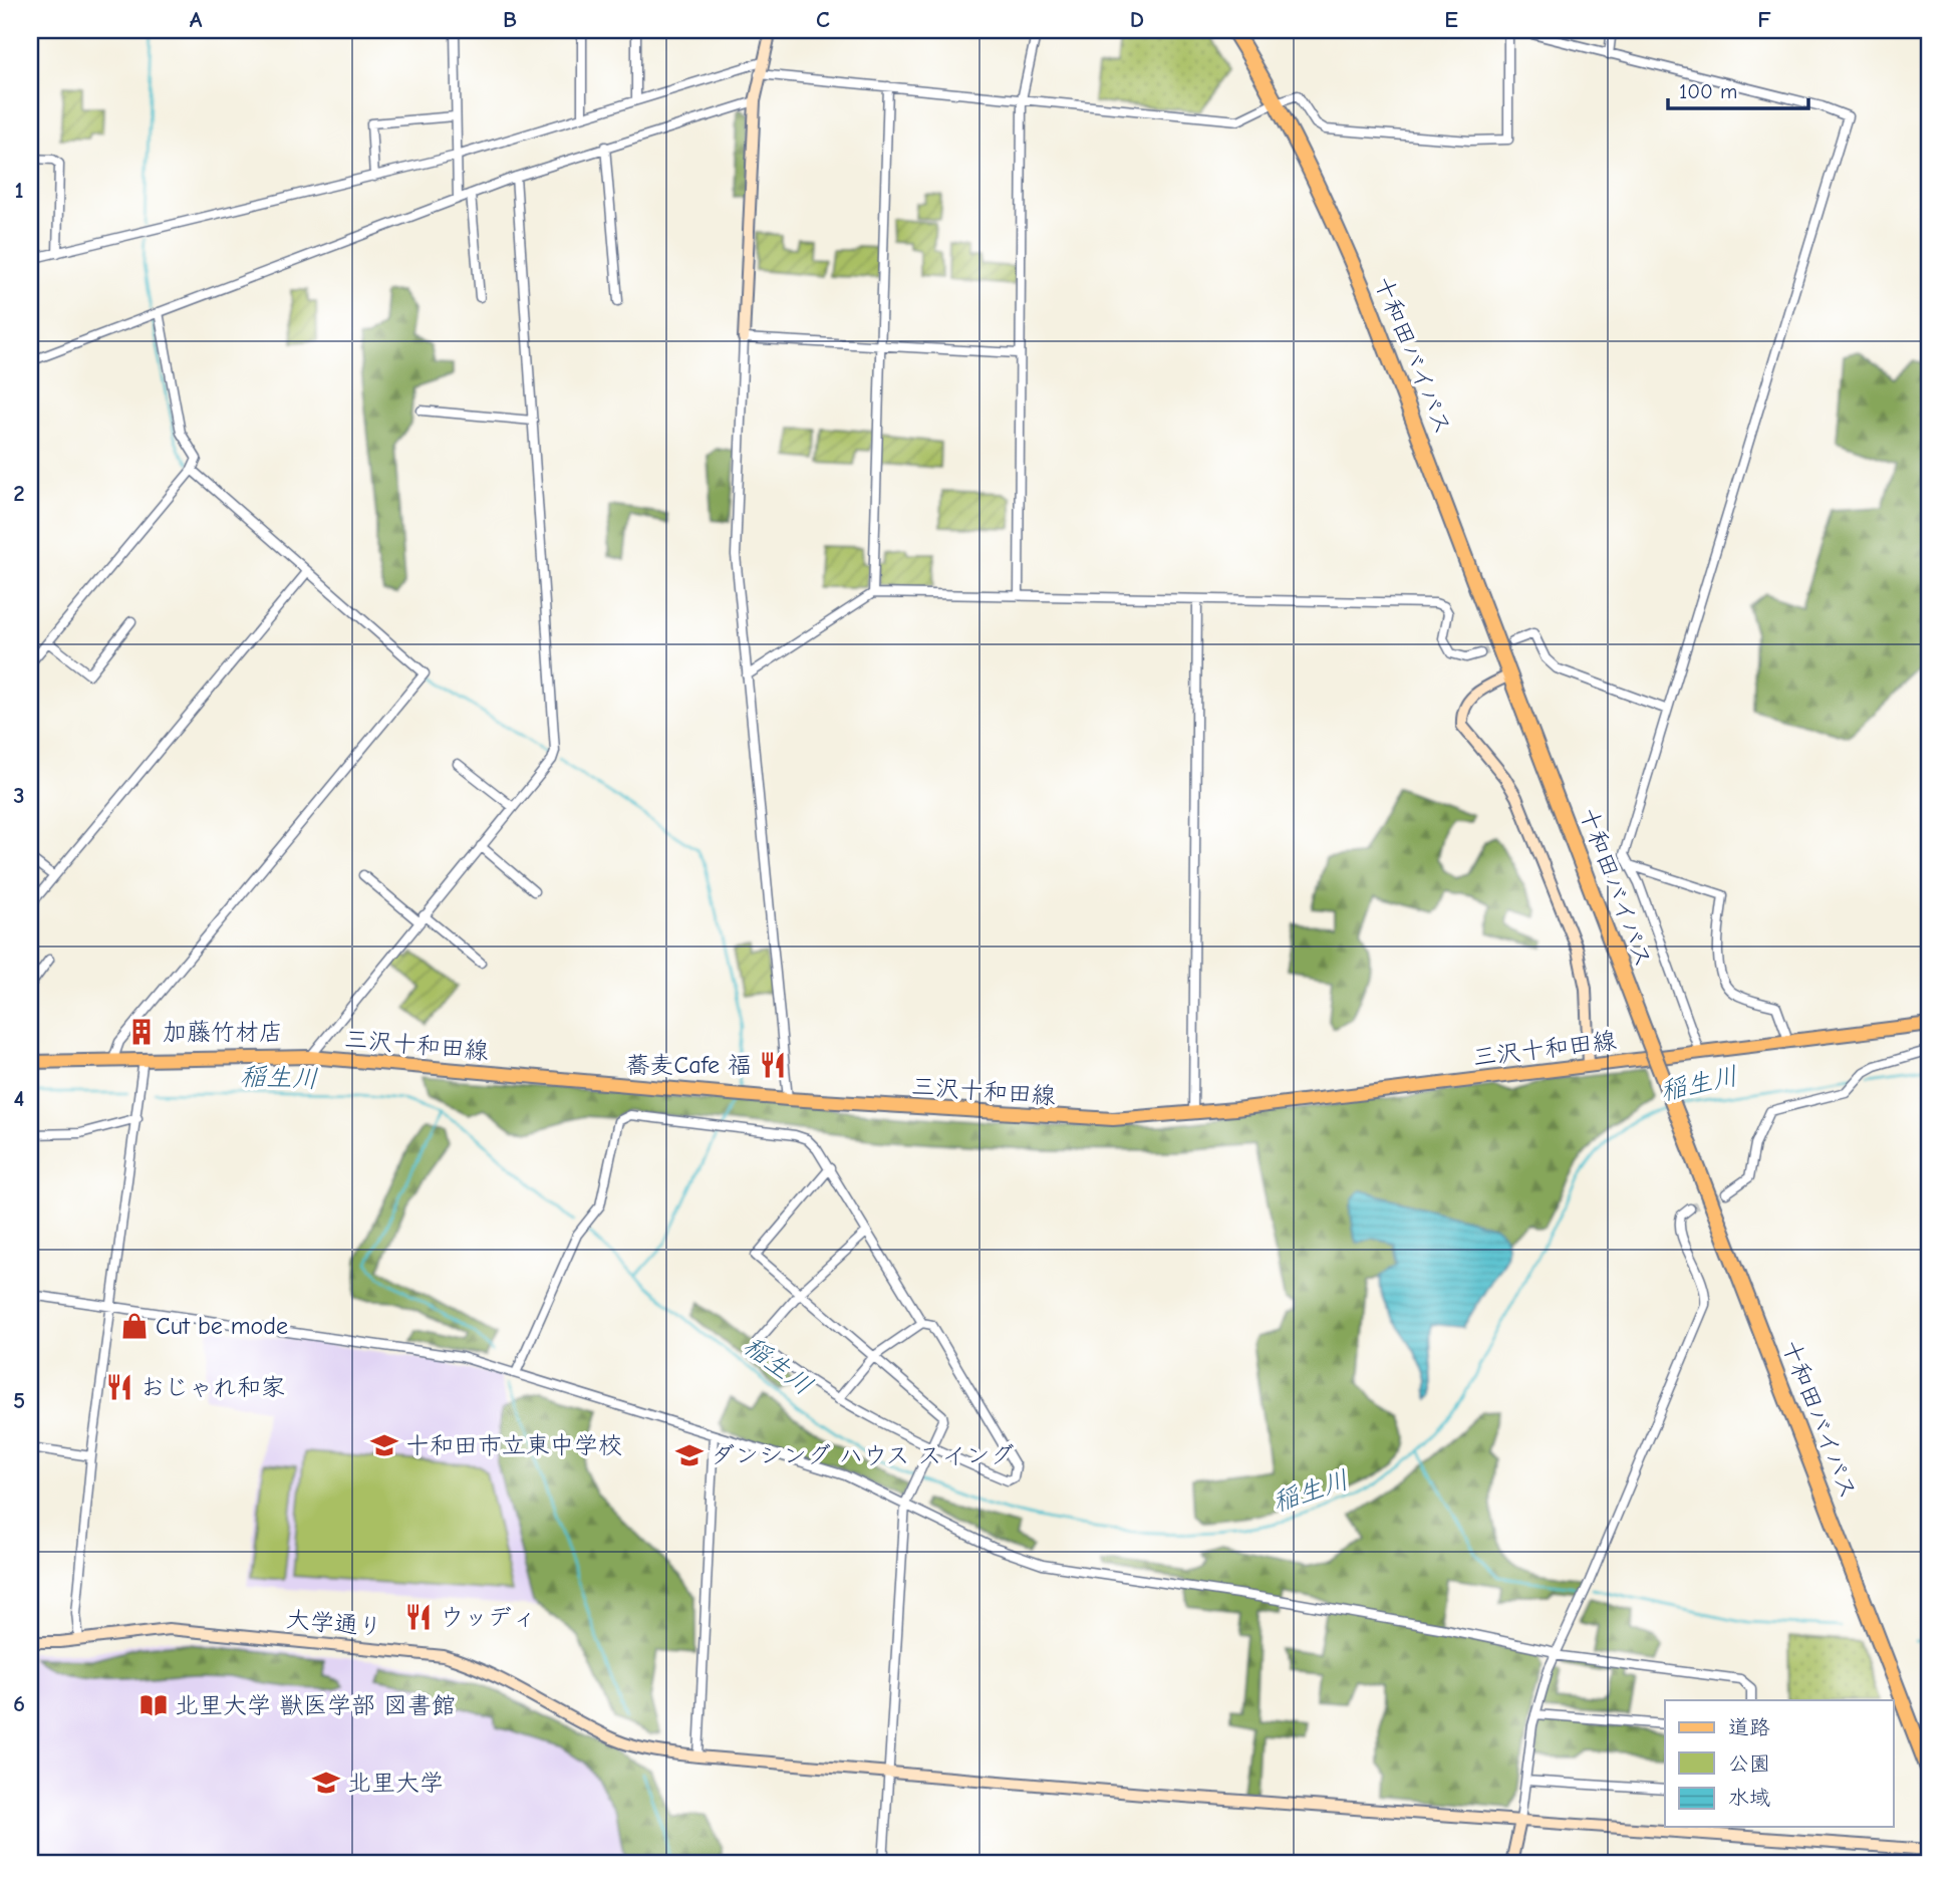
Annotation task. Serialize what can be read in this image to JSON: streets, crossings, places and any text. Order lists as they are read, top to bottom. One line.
{"streets":{"highway":["十和田バイパス"],"main road":["三沢十和田線"],"street":["大学通り"]},"water":["稲生川"],"places":{"building":["加藤竹材店"],"restaurant":["蕎麦Cafe 福","おじゃれ和家","ウッディ"],"shop":["Cut be mode"],"school or university":["十和田市立東中学校","ダンシング ハウス スイング","北里大学"],"library":["北里大学 獣医学部 図書館"]},"legend":["道路","公園","水域"],"scale_bar":"100 m","grid":{"columns":["A","B","C","D","E","F"],"rows":["1","2","3","4","5","6"]}}
